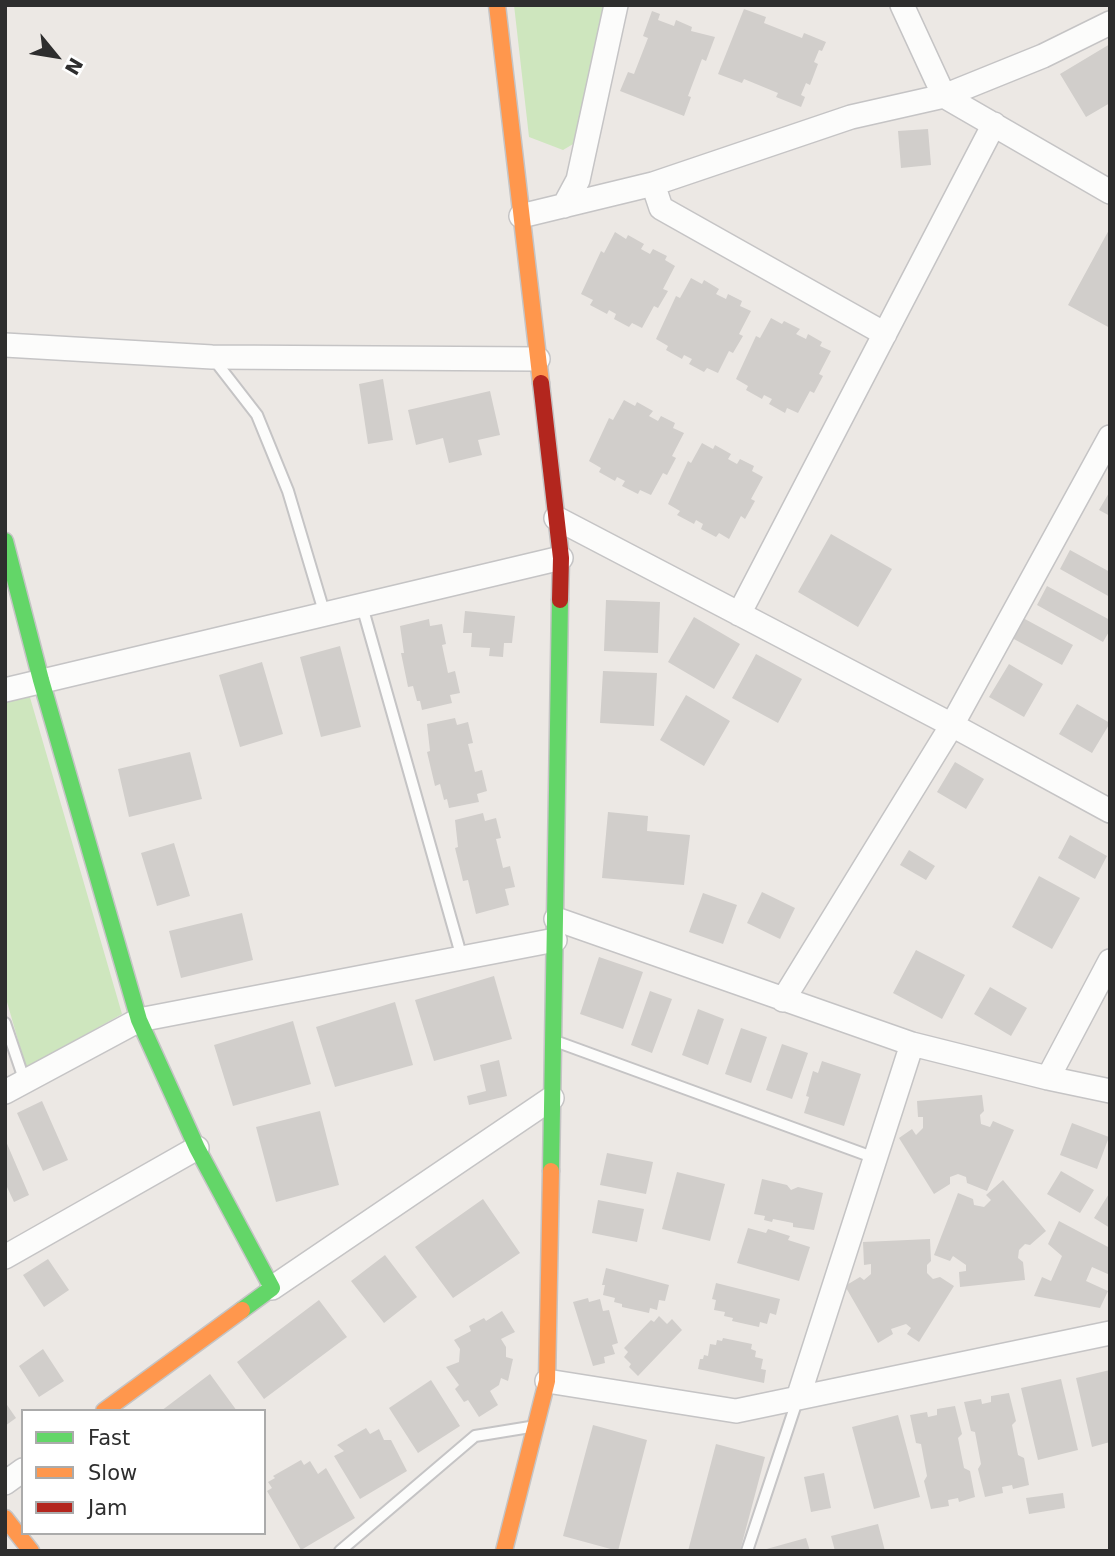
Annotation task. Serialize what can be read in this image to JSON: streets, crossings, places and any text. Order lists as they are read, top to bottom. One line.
{"legend":["Fast","Slow","Jam"],"north":"bottom right"}
